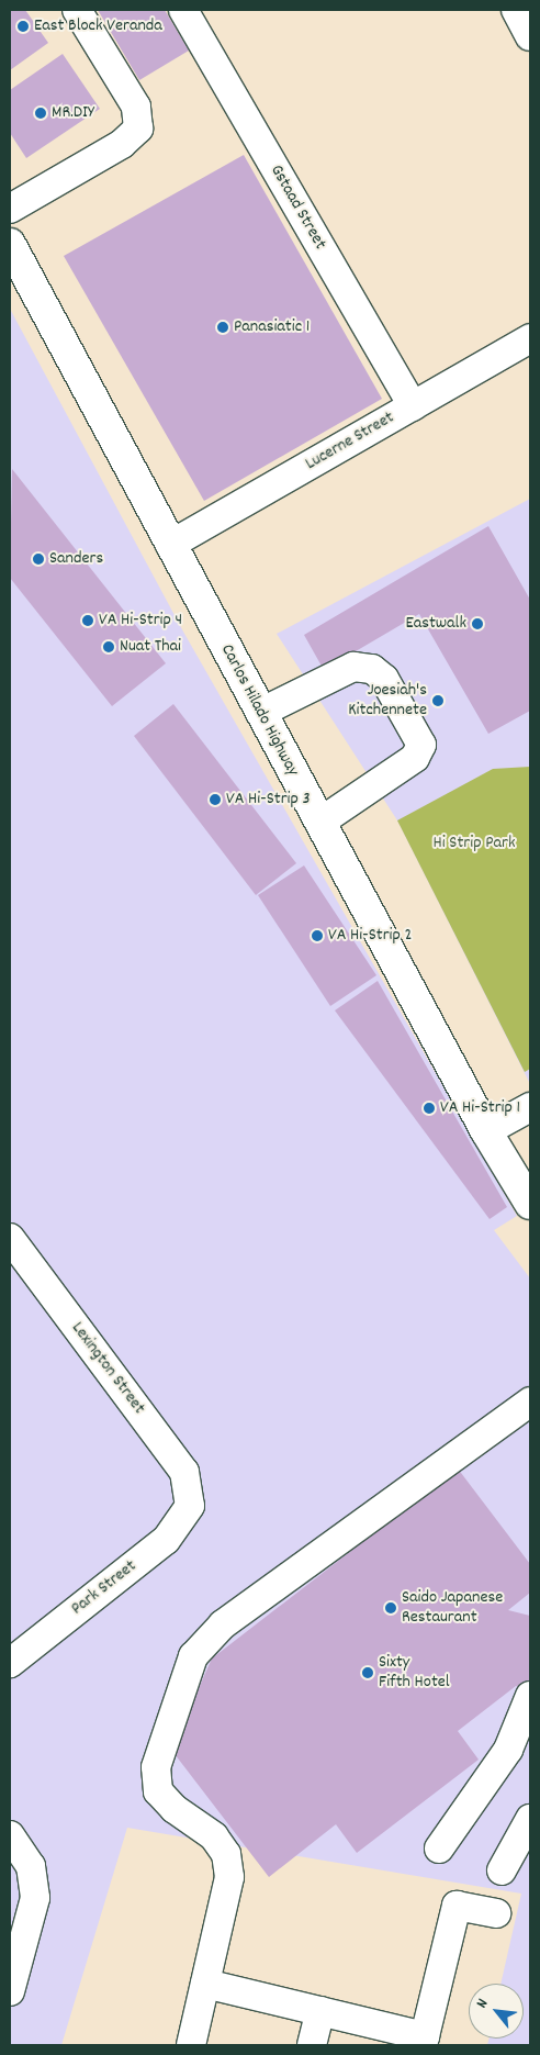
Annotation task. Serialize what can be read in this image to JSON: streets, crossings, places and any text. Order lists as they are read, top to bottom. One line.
{"streets":{"main road":["Carlos Hilado Highway"],"street":["Gstaad Street","Lucerne Street","Lexington Street","Park Street"]},"crossings":[["Gstaad Street","Lucerne Street"],["Lucerne Street","Carlos Hilado Highway"],["Lexington Street","Park Street"]],"parks":["Hi Strip Park"],"places":["East Block Veranda","MR.DIY","Panasiatic 1","Sanders","VA Hi-Strip 4","Eastwalk","Nuat Thai","Joesiah's Kitchennete","VA Hi-Strip 3","VA Hi-Strip 2","VA Hi-Strip 1","Saido Japanese Restaurant","Sixty Fifth Hotel"],"north":"top left"}
